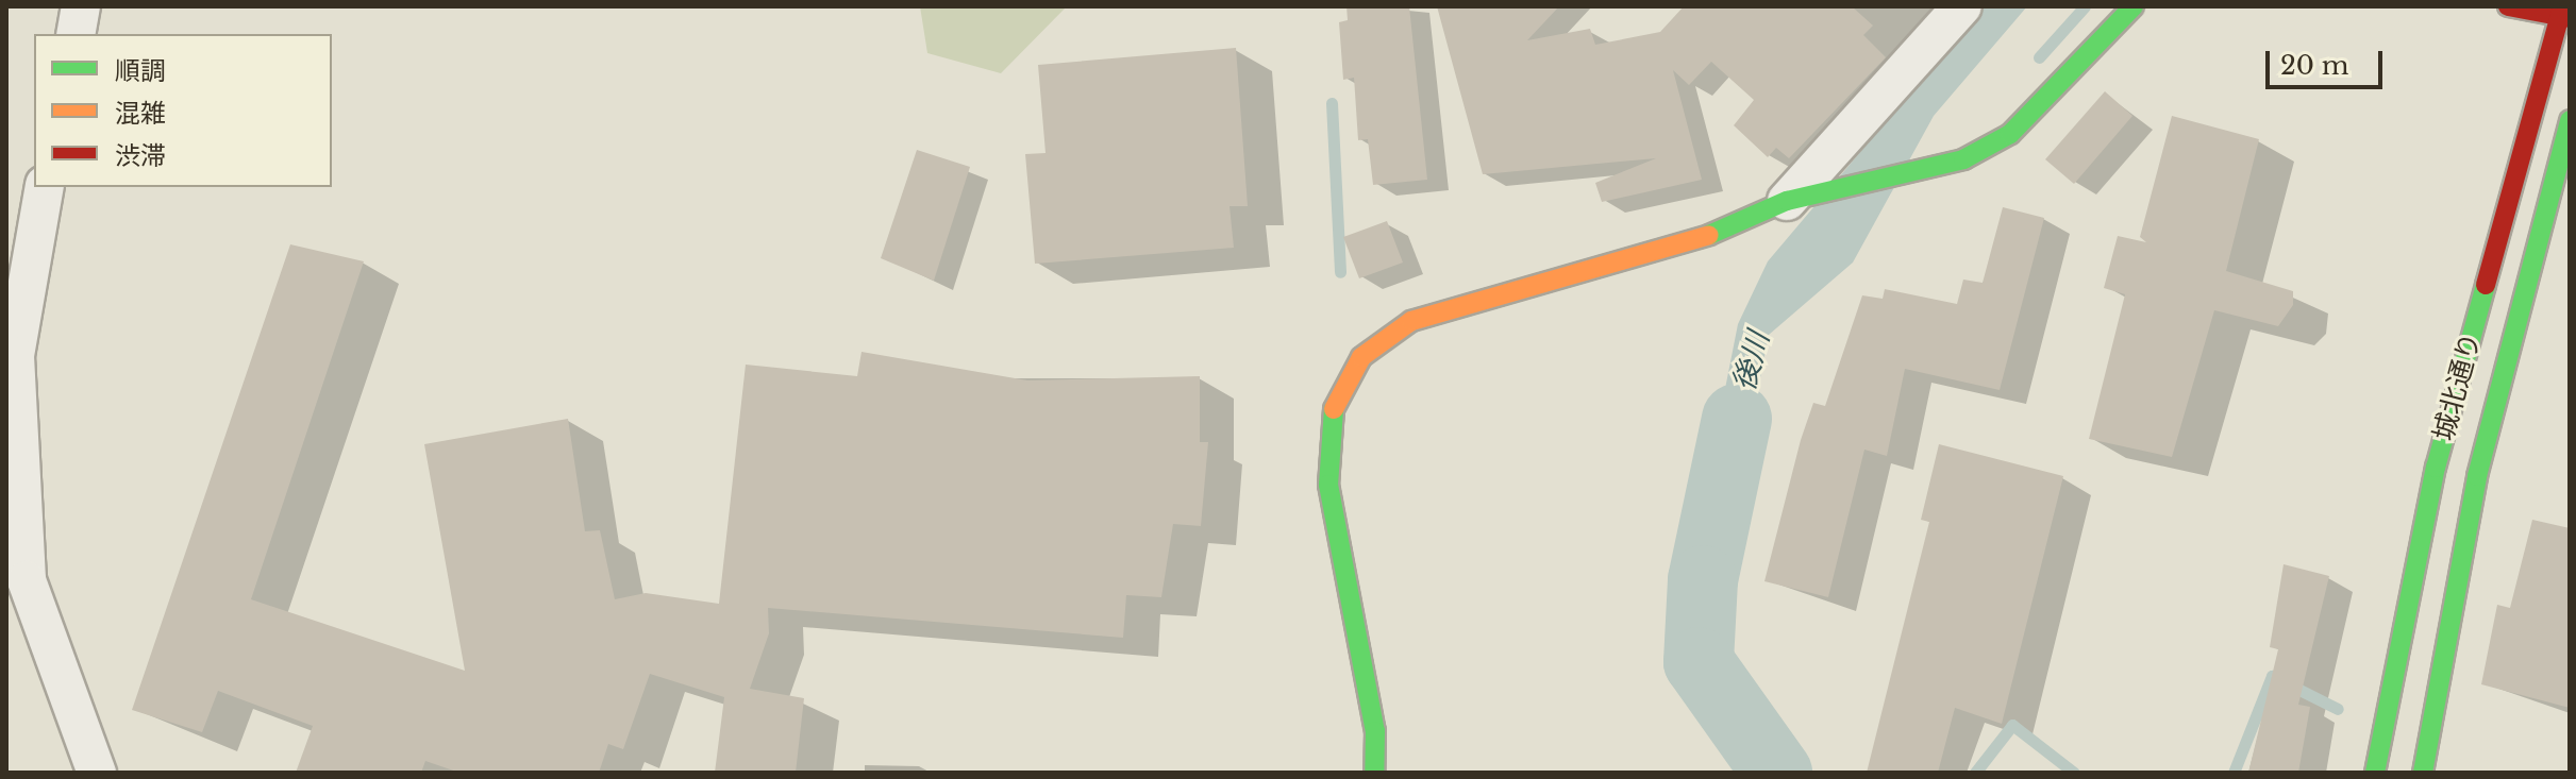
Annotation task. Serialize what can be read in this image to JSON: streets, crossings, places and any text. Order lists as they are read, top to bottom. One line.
{"streets":{"street":["城北通り"]},"water":["後川"],"legend":["順調","混雑","渋滞"],"scale_bar":"20 m"}
